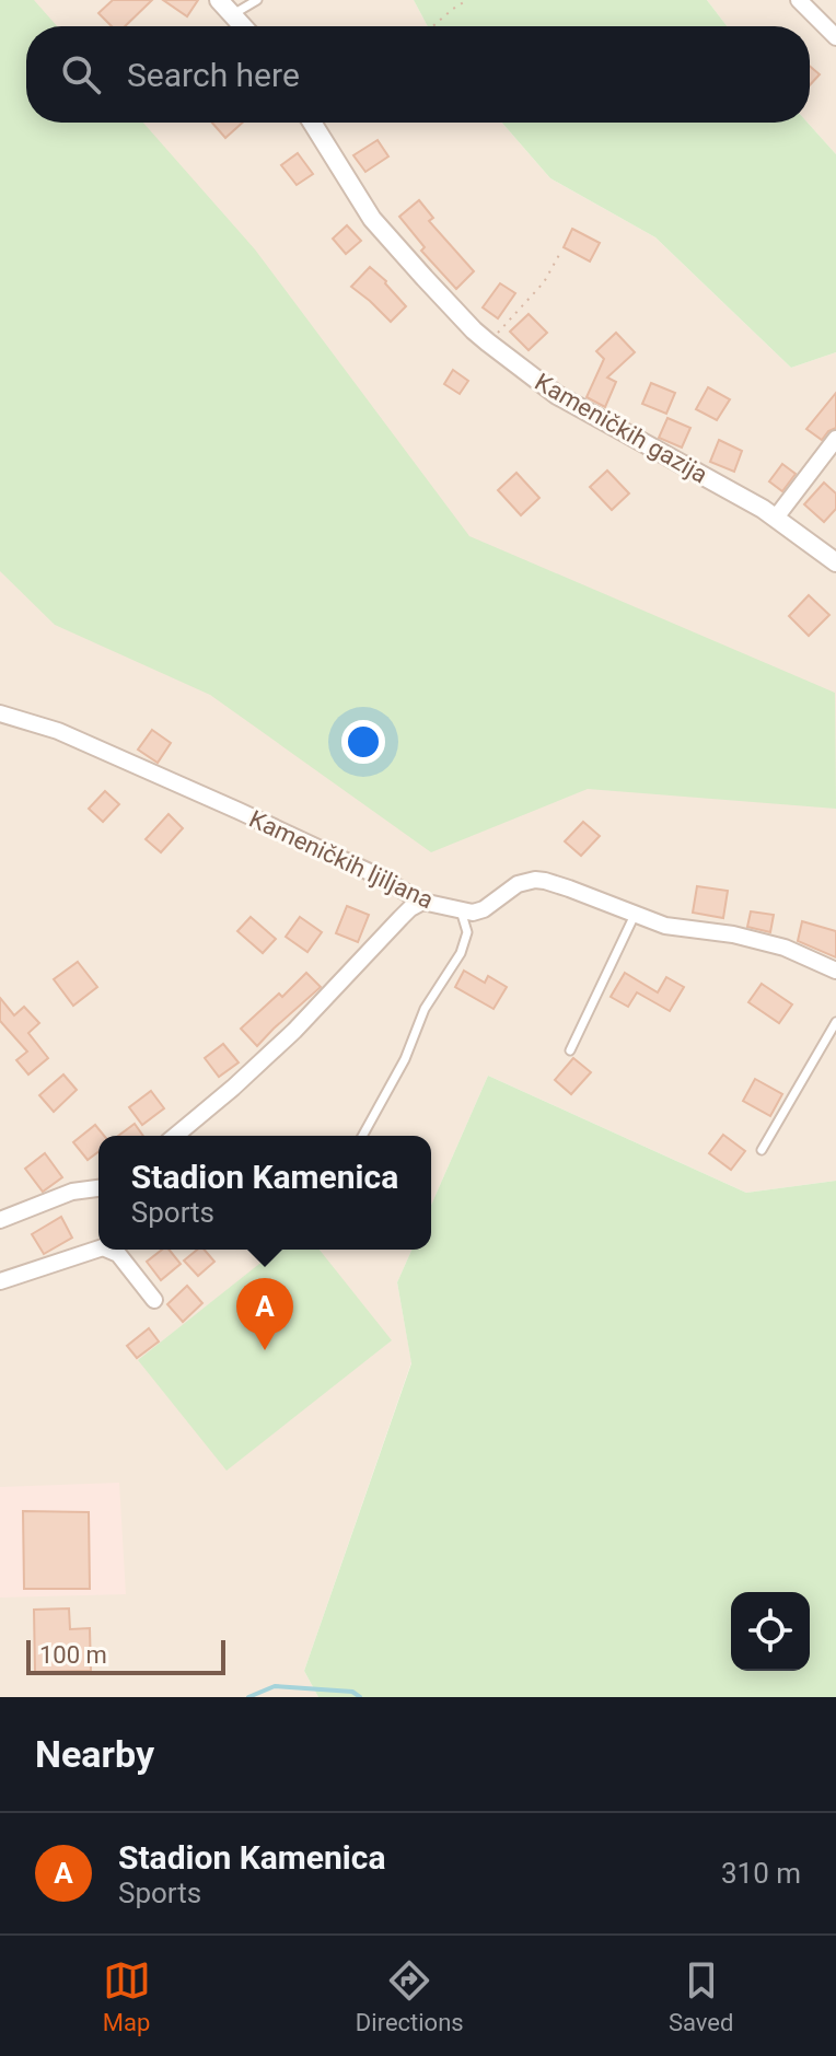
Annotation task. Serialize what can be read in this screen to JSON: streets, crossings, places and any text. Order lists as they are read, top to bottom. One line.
{"streets":{"street":["Kameničkih gazija","Kameničkih ljiljana"]},"scale_bar":"100 m","page":{"search":"Search here","popup":["Stadion Kamenica","Sports"],"pins":"A","scale":"100 m","heading":"Nearby","list":[{"mark":"A","name":"Stadion Kamenica","note":"Sports","value":"310 m"}],"nav":["Map","Directions","Saved"]}}
